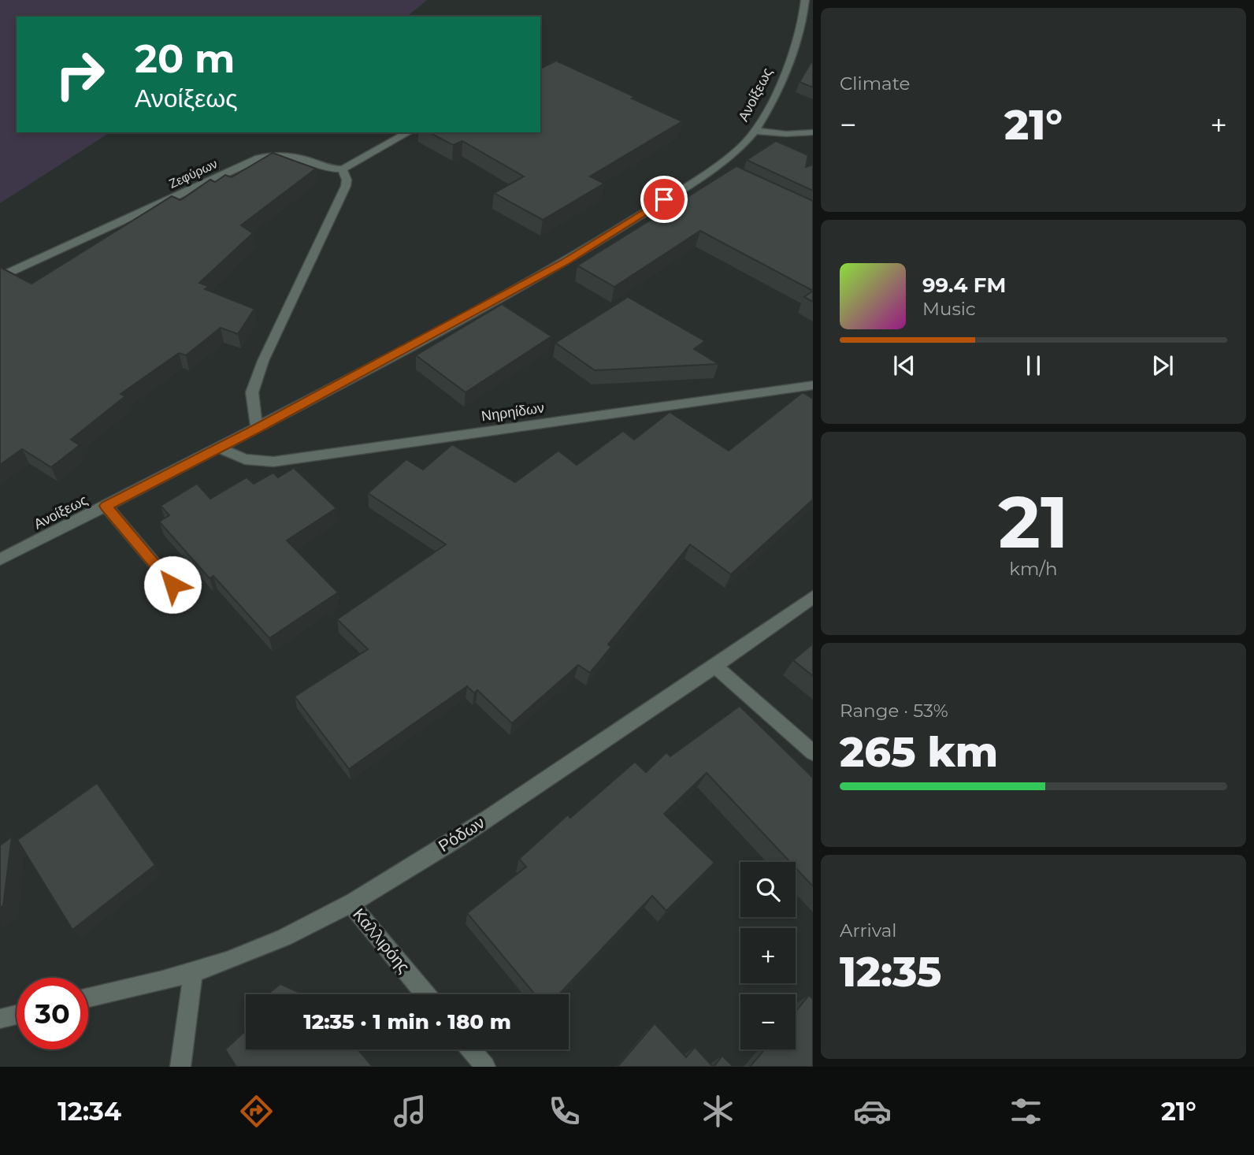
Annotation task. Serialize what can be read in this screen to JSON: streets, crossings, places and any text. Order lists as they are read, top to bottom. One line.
{"streets":{"street":["Ανοίξεως","Ζεφύρων","Νηρηίδων","Ρόδων","Καλλιρόης"]},"crossings":[["Ανοίξεως","Νηρηίδων"],["Ρόδων","Καλλιρόης"]],"page":{"tile":["Climate",["21","km/h"],["Range · 53%","265 km"],["Arrival","12:35"]],"turn":["20 m","Ανοίξεως"],"heat":["−","21°","+"],"song":["99.4 FM","Music"],"map_buttons":["+","−"],"limit":"30","trip":"12:35 · 1 min · 180 m","tabs":["12:34","21°"]}}
